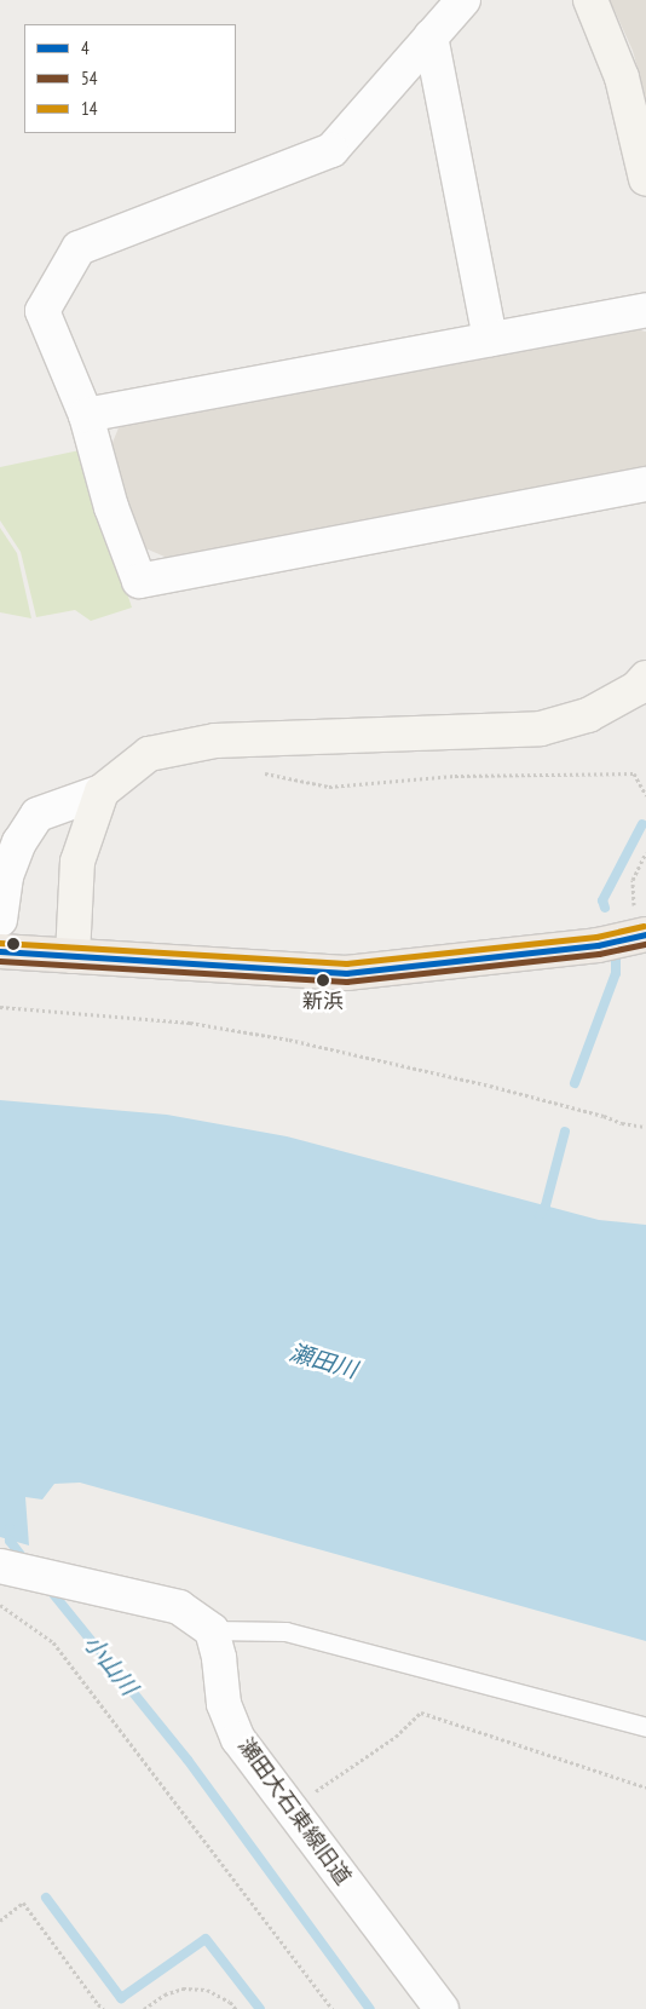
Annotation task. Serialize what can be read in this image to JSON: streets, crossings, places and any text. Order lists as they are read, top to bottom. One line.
{"streets":{"street":["瀬田大石東線旧道"]},"water":["瀬田川","小山川"],"places":["新浜"],"lines":["transit line 14","transit line 4","transit line 54"],"legend":["4","54","14"]}
